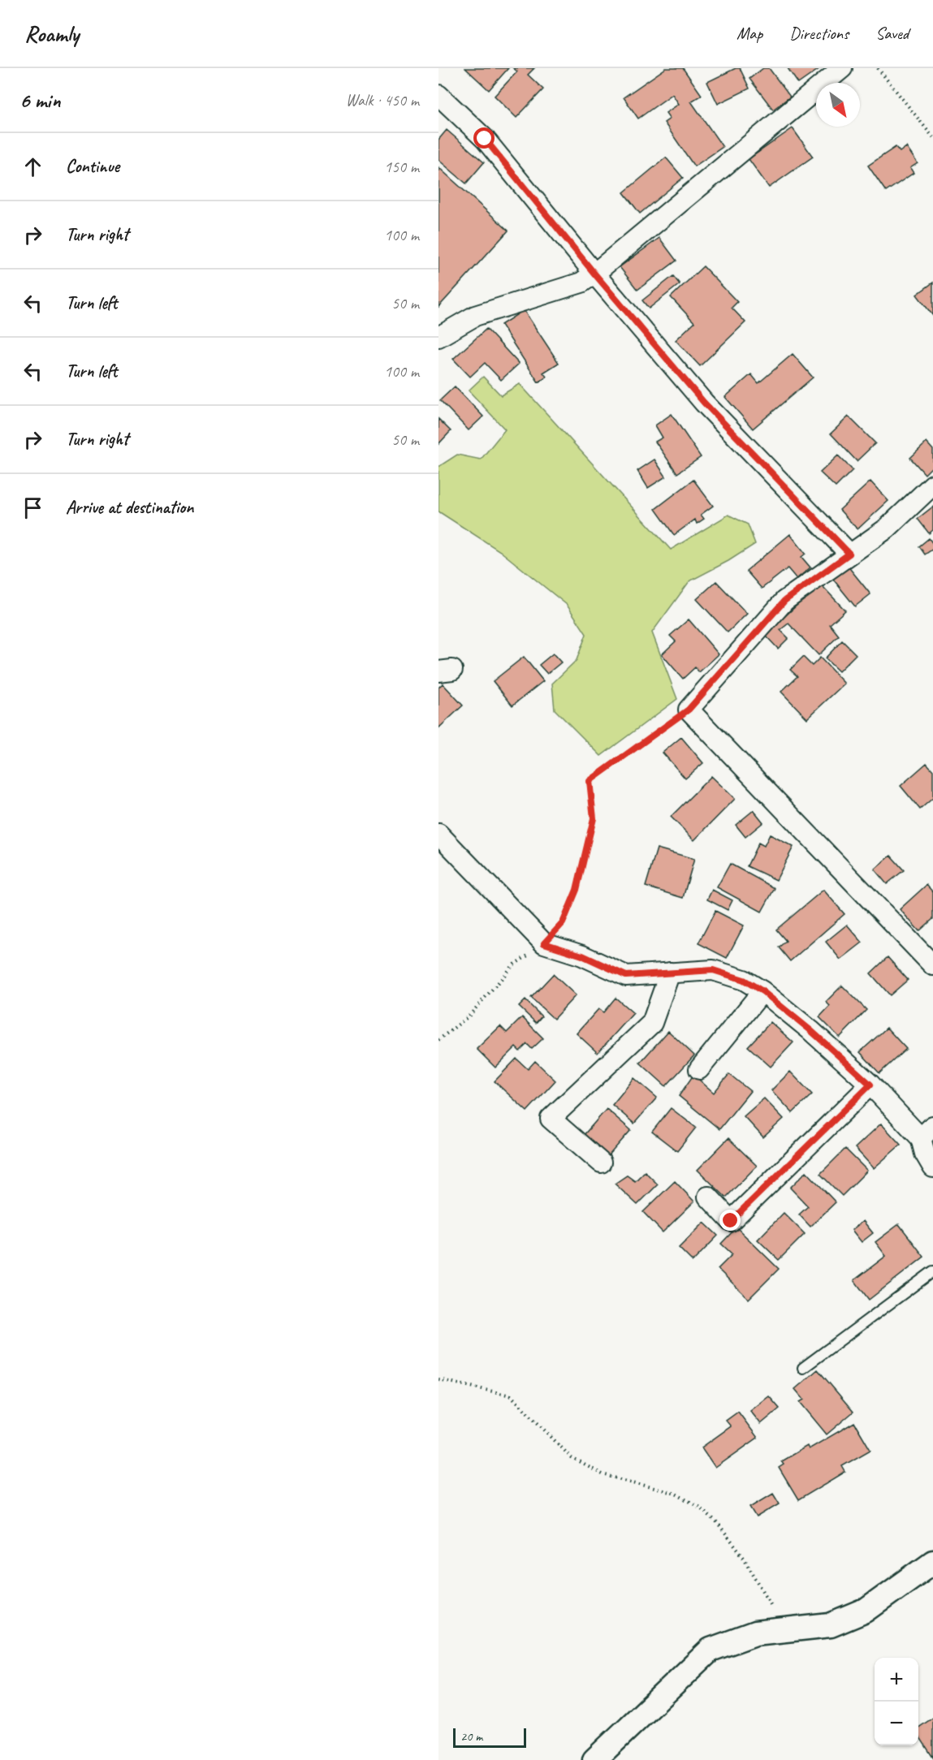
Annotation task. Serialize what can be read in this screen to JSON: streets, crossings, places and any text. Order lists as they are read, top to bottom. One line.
{"scale_bar":"20 m","north":"bottom right","page":{"header":"Roamly","nav":["Map","Directions","Saved"],"heading":["6 min","Walk · 450 m"],"list":[["Continue","150 m"],["Turn right","100 m"],["Turn left","50 m"],["Turn left","100 m"],["Turn right","50 m"],"Arrive at destination"],"map_buttons":["+","−"],"scale":"20 m"}}
